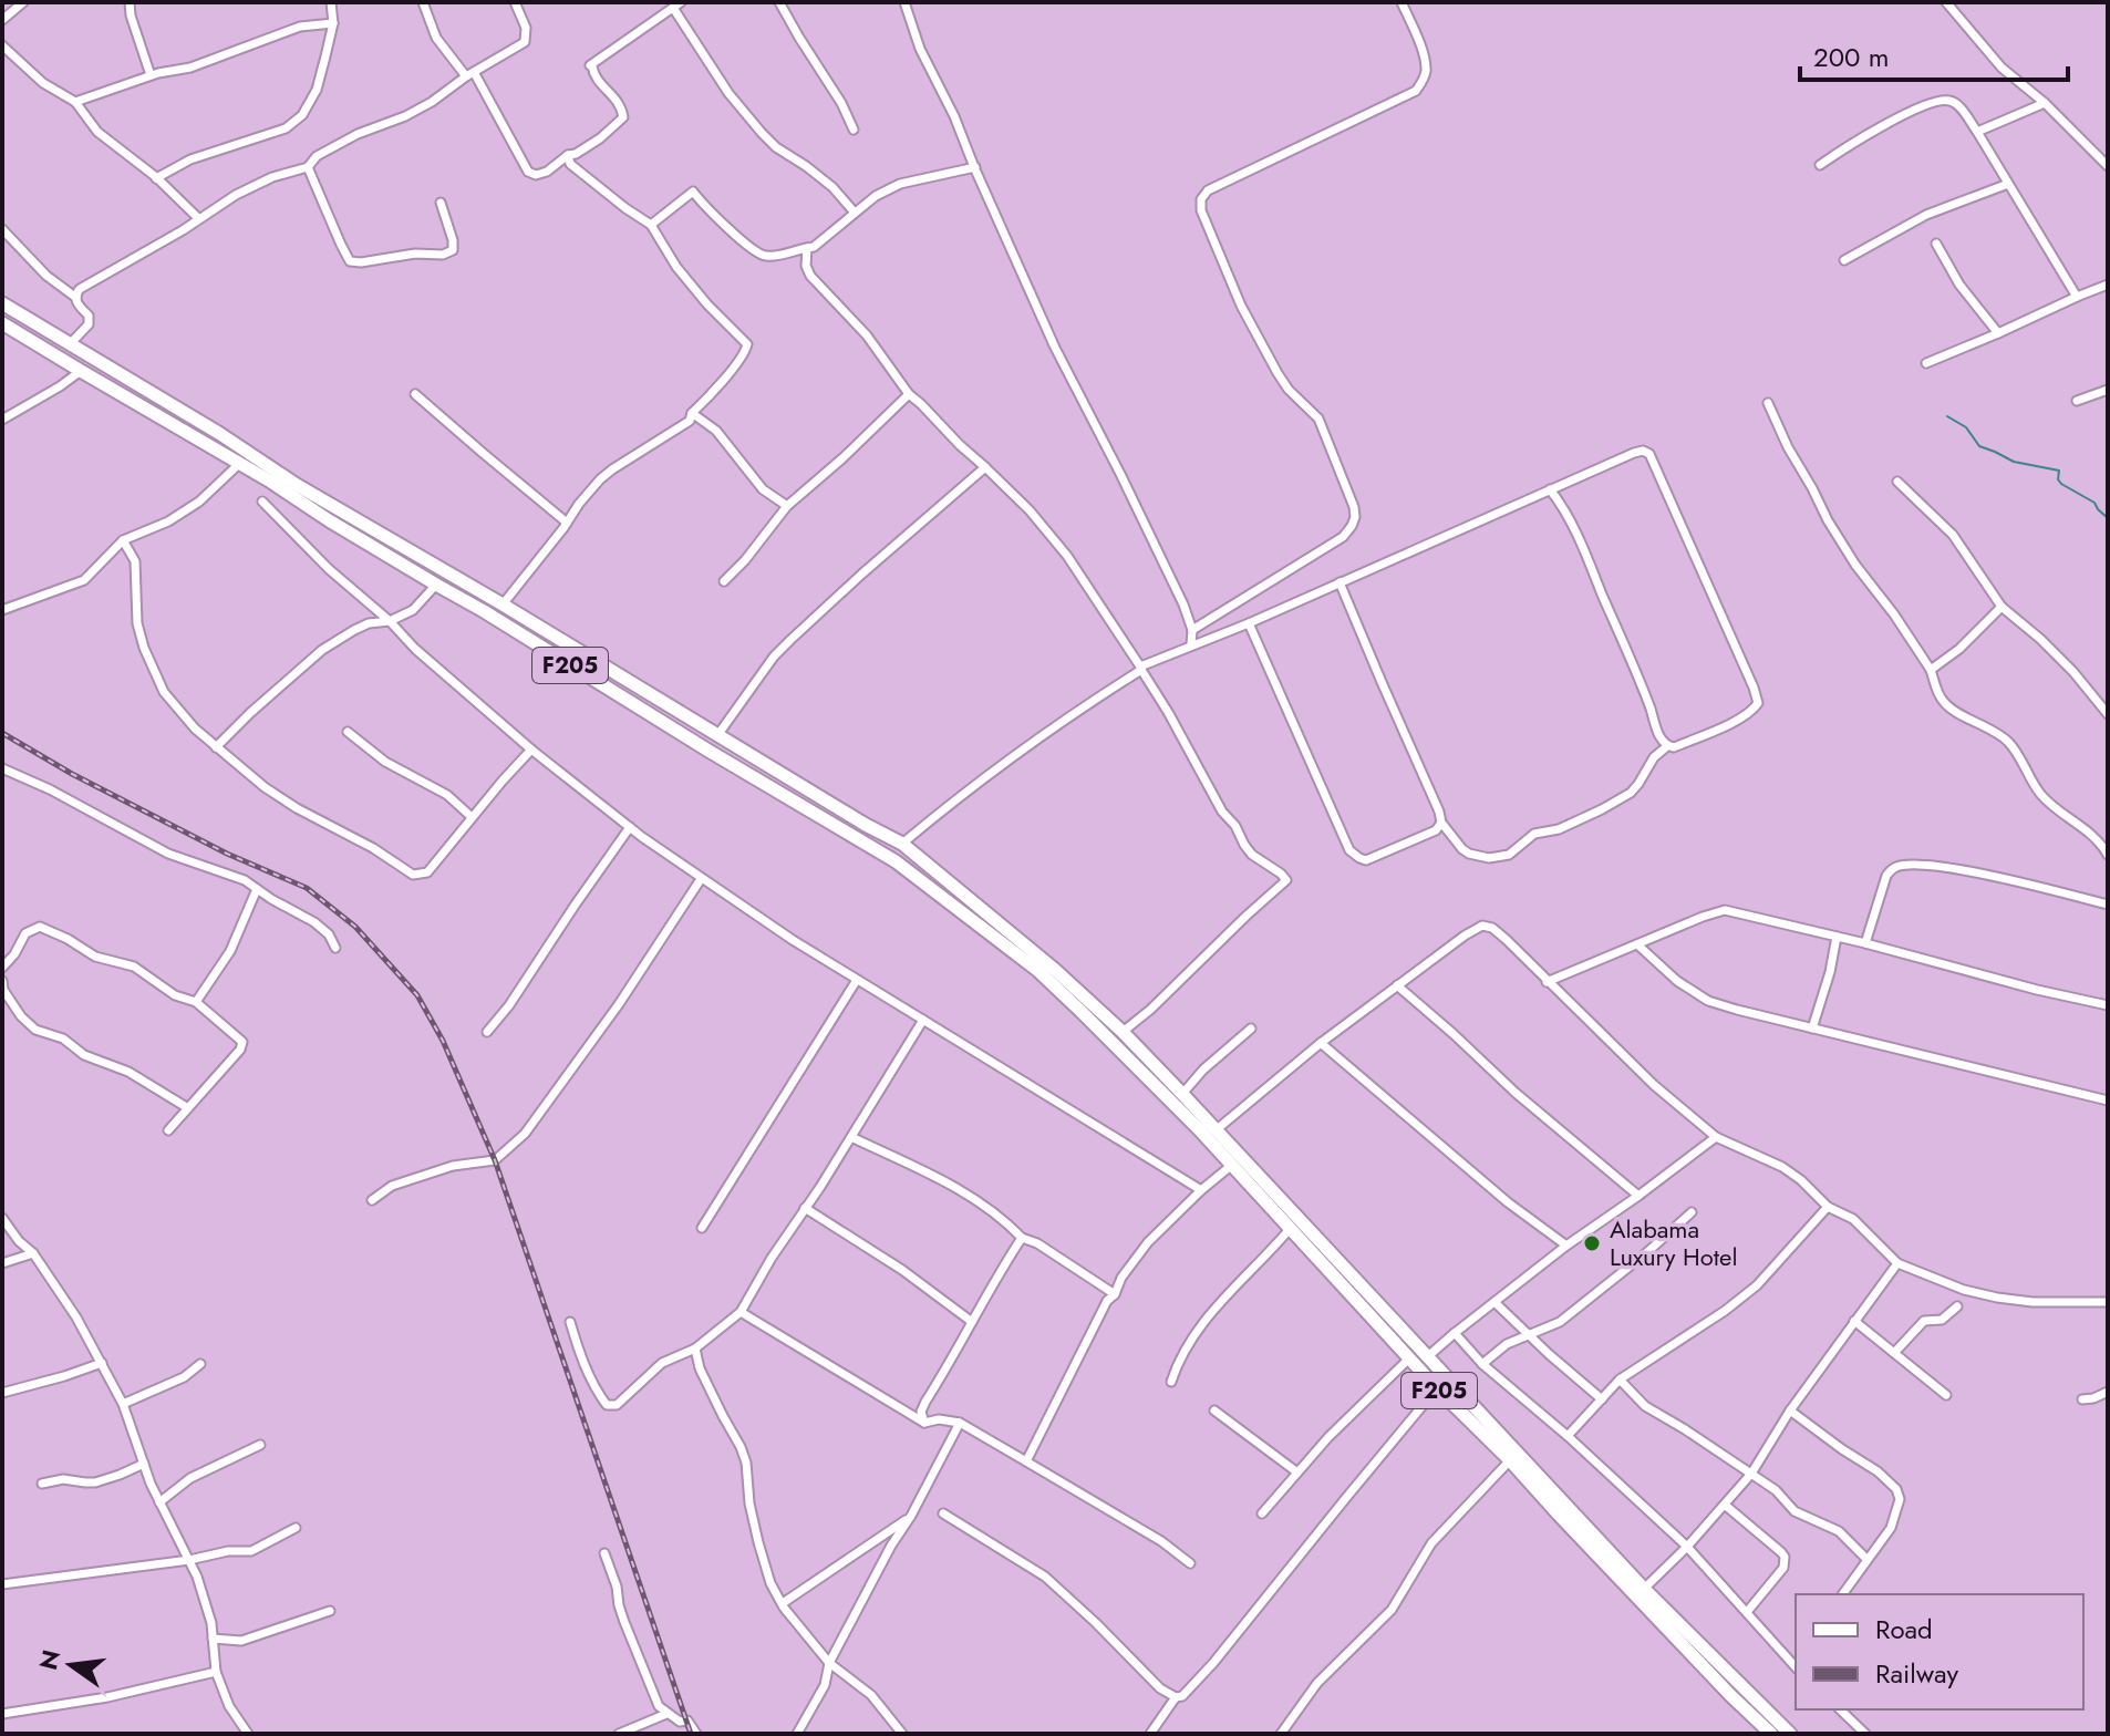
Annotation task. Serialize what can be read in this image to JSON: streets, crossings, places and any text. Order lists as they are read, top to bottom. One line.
{"streets":{"main road":["F205"]},"places":["Alabama Luxury Hotel"],"legend":["Road","Railway"],"scale_bar":"200 m","north":"left"}
